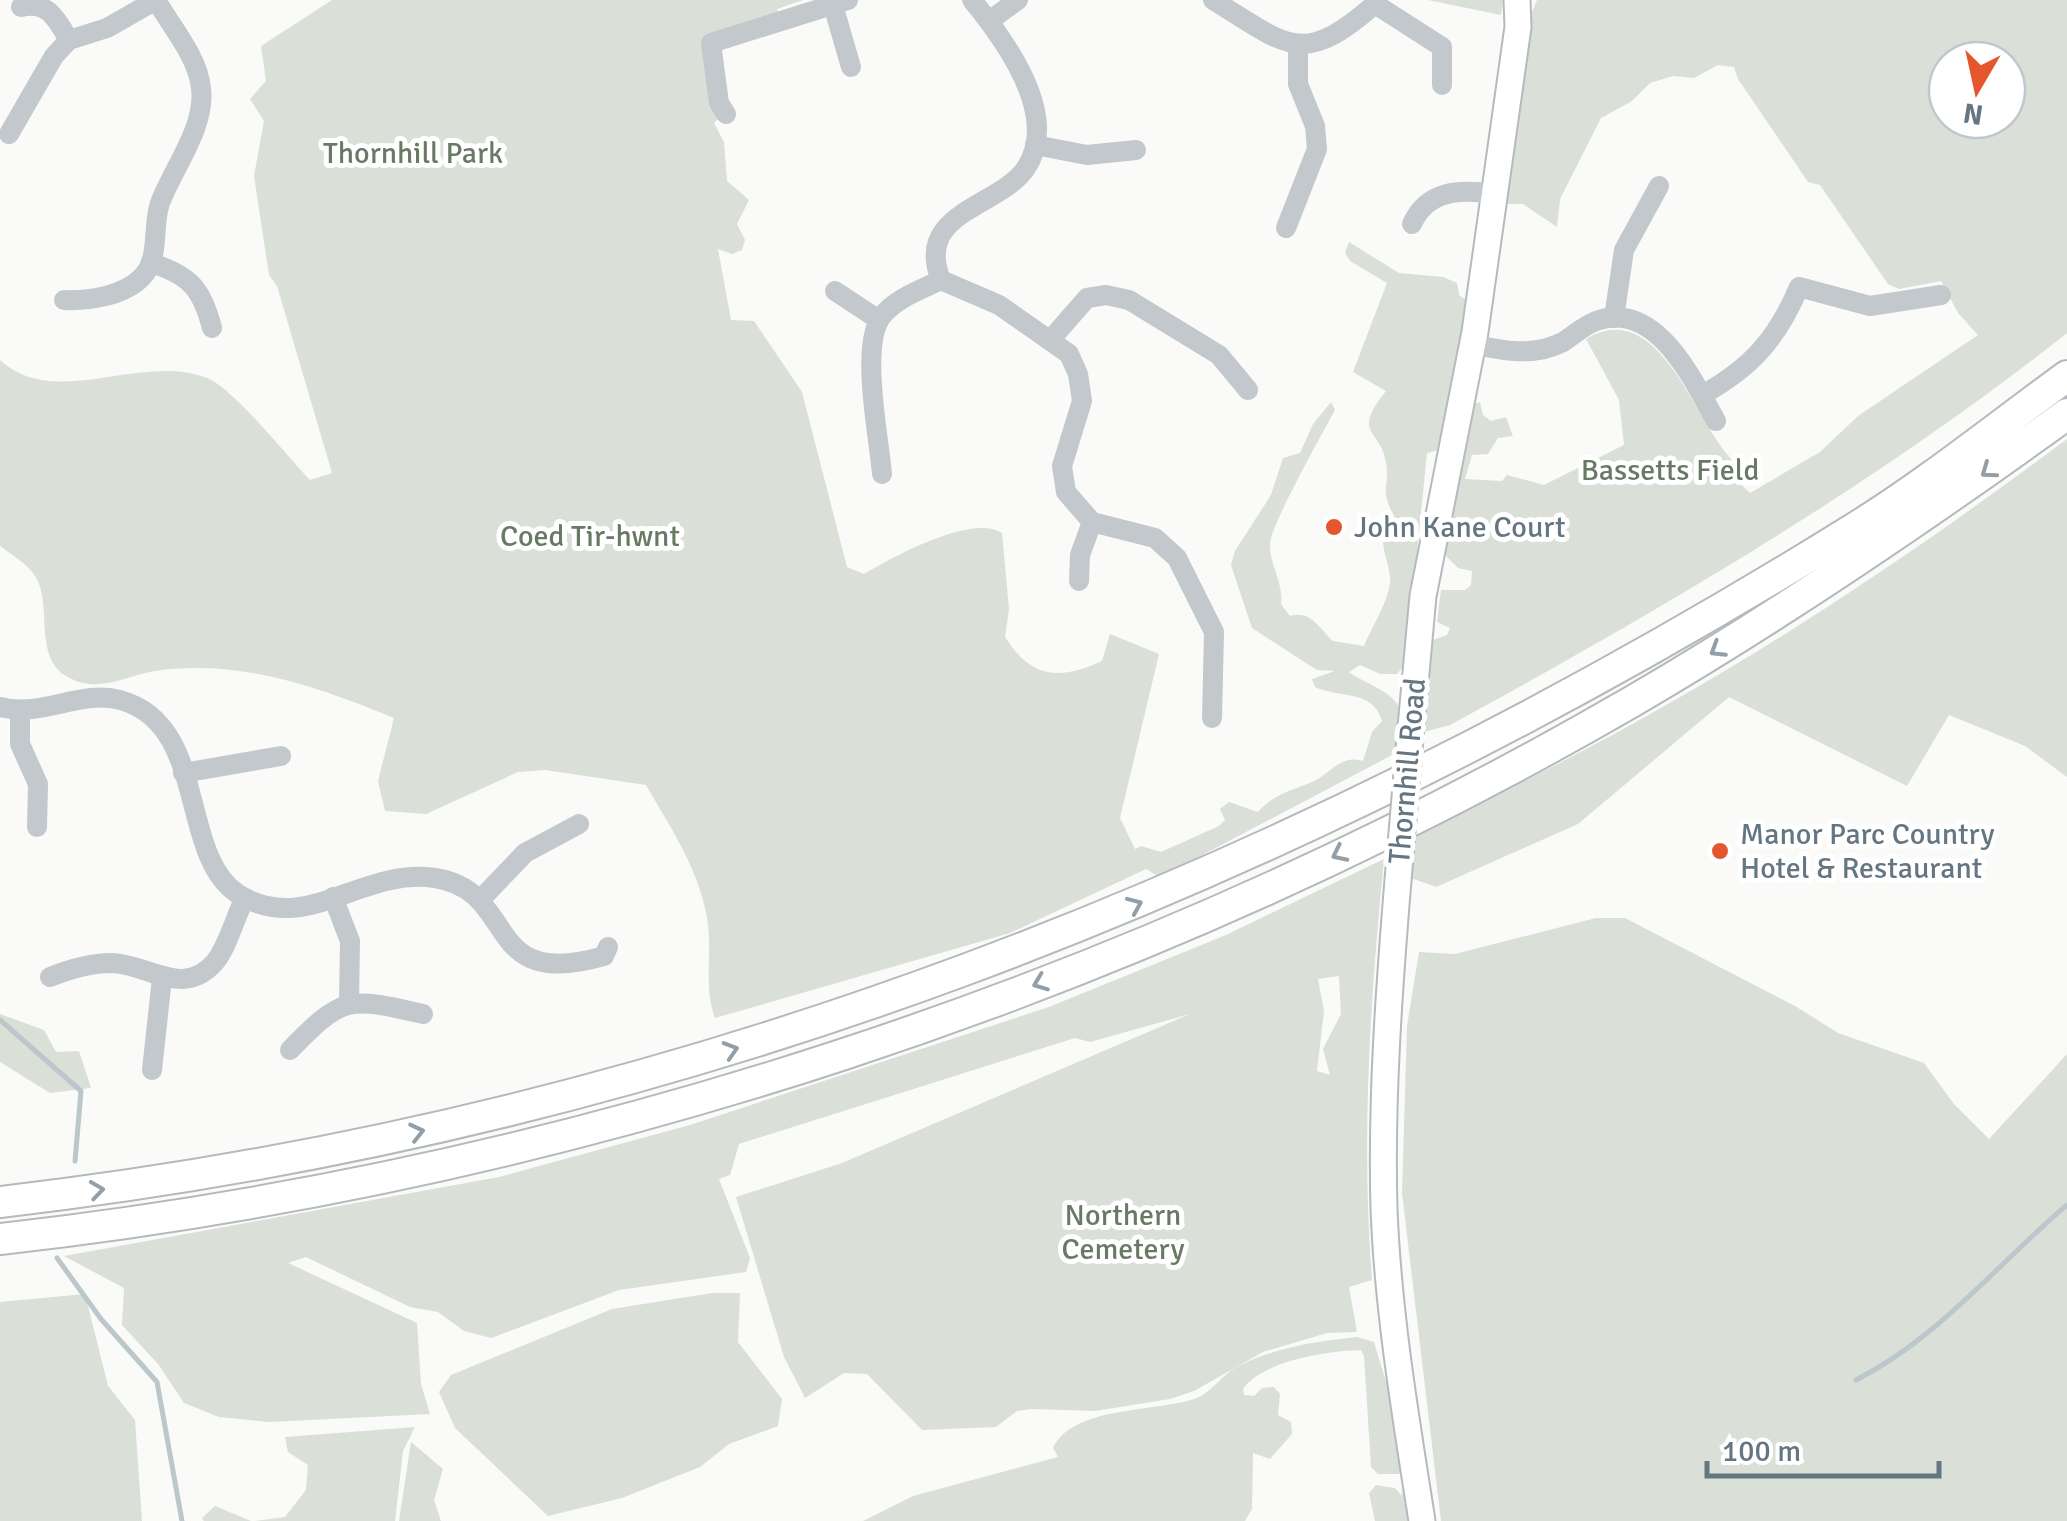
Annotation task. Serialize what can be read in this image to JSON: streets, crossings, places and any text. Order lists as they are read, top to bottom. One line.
{"streets":{"main road":["Thornhill Road"]},"parks":["Thornhill Park","Bassetts Field","Coed Tir-hwnt","Northern Cemetery"],"places":["John Kane Court","Manor Parc Country Hotel & Restaurant"],"scale_bar":"100 m","north":"bottom"}
